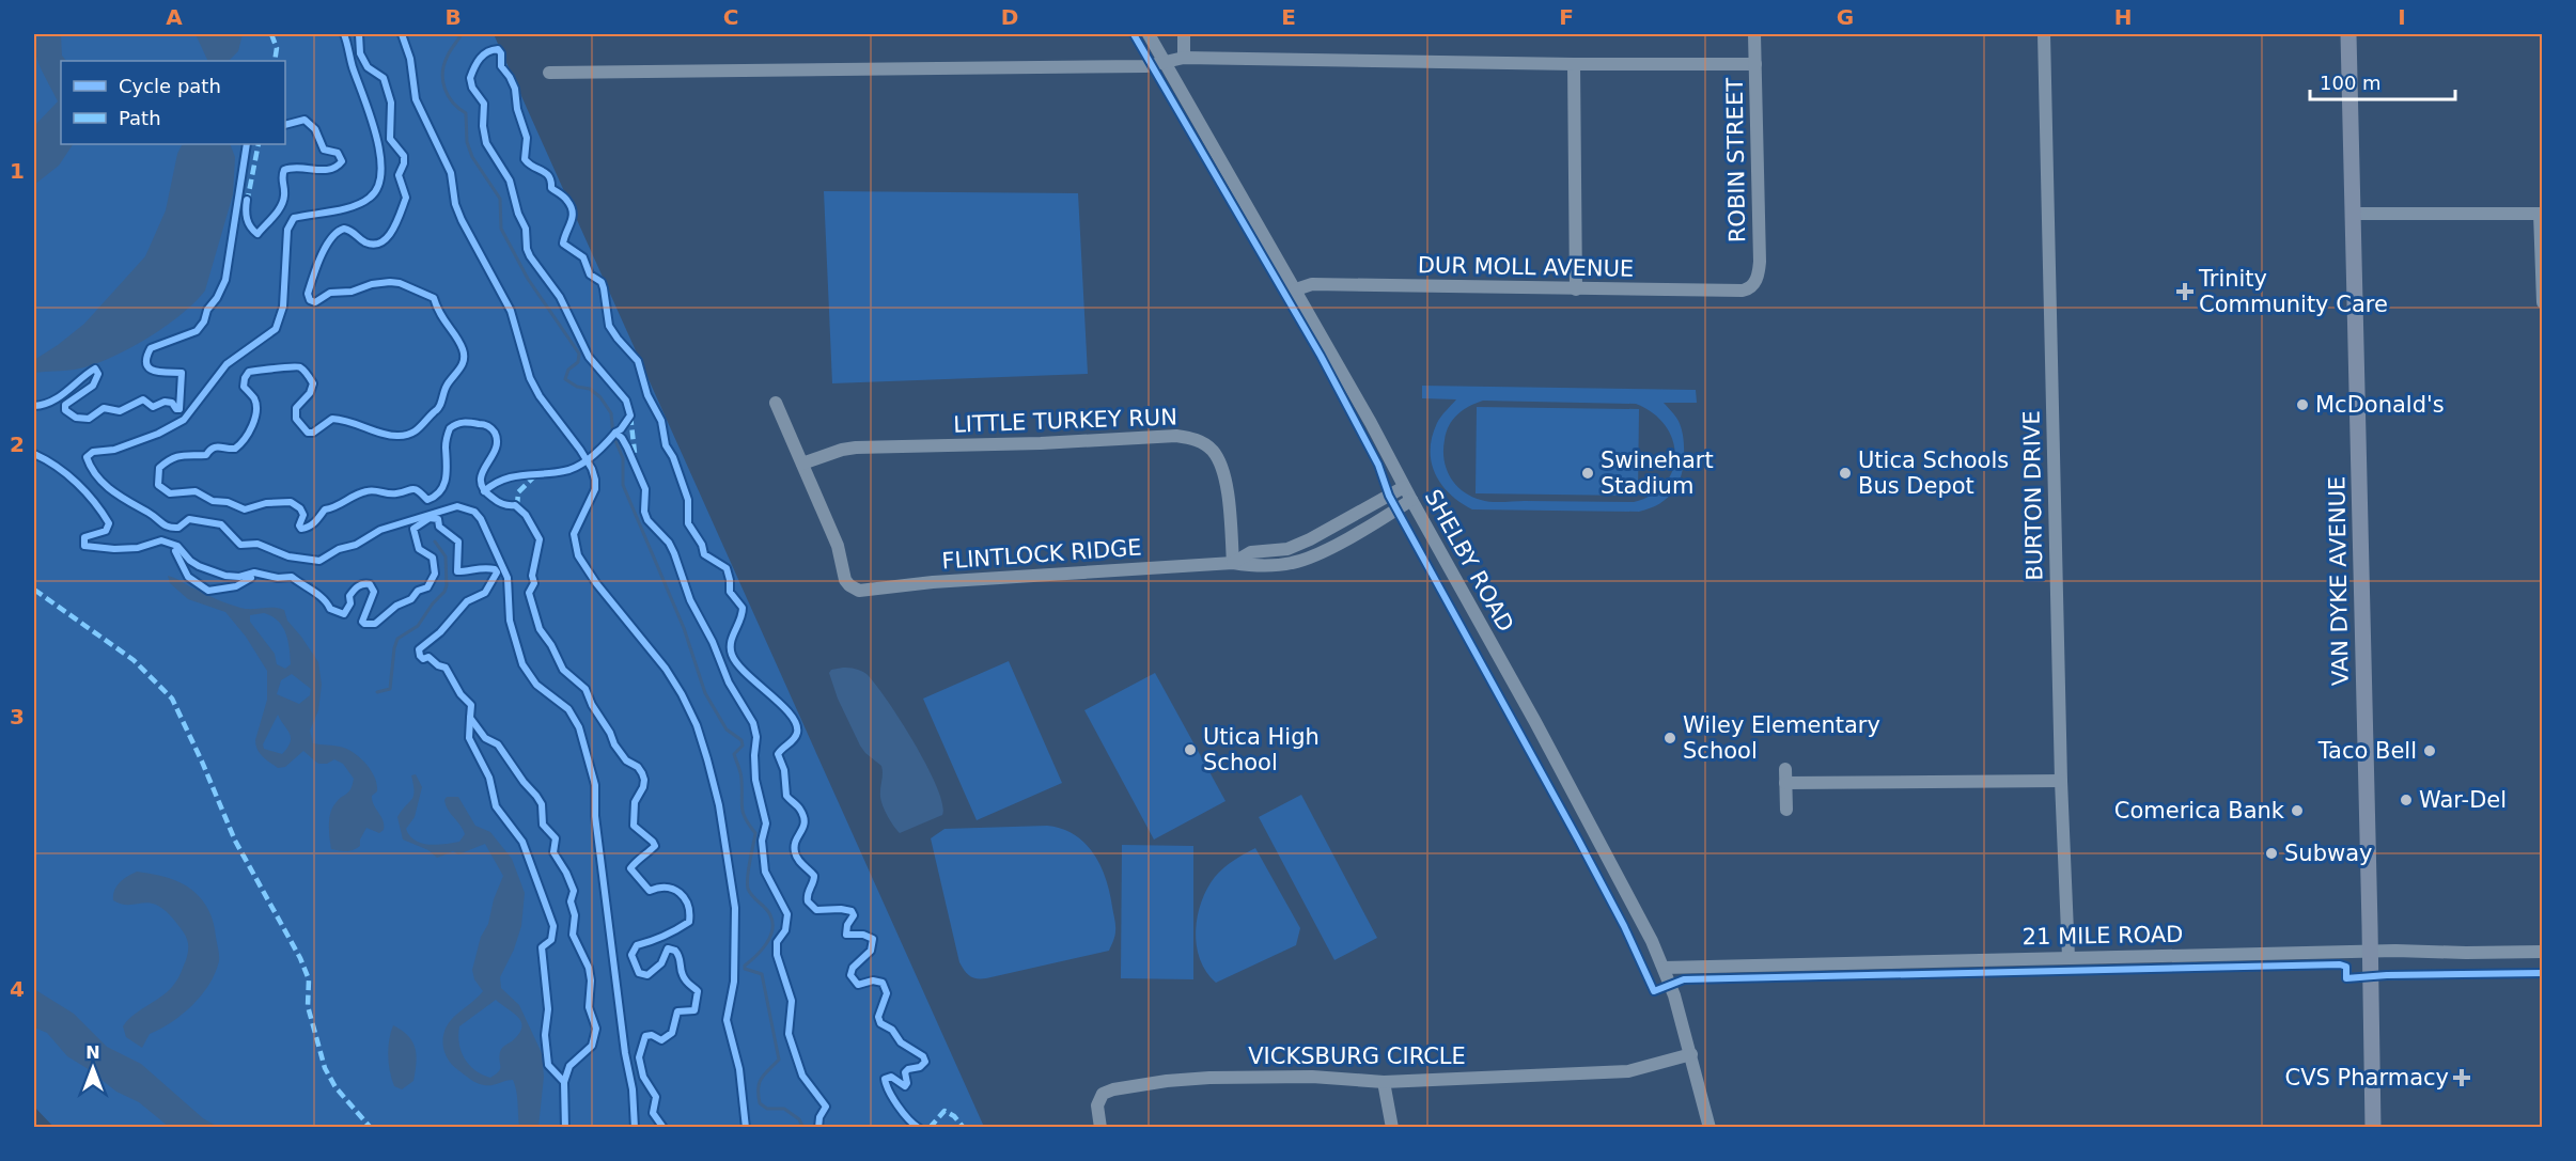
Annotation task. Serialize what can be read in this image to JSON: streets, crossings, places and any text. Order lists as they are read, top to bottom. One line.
{"streets":{"main road":["VAN DYKE AVENUE"],"street":["ROBIN STREET","DUR MOLL AVENUE","LITTLE TURKEY RUN","BURTON DRIVE","FLINTLOCK RIDGE","SHELBY ROAD","21 MILE ROAD","VICKSBURG CIRCLE"]},"crossings":[["ROBIN STREET","DUR MOLL AVENUE"],["DUR MOLL AVENUE","SHELBY ROAD"],["LITTLE TURKEY RUN","FLINTLOCK RIDGE"],["BURTON DRIVE","21 MILE ROAD"],["FLINTLOCK RIDGE","SHELBY ROAD"],["SHELBY ROAD","21 MILE ROAD"],["SHELBY ROAD","VICKSBURG CIRCLE"],["VAN DYKE AVENUE","21 MILE ROAD"]],"places":{"health":["Trinity Community Care","CVS Pharmacy"],"other":["McDonald's","Swinehart Stadium","Utica Schools Bus Depot","Wiley Elementary School","Utica High School","Taco Bell","War-Del","Comerica Bank","Subway"]},"legend":["Cycle path","Path"],"scale_bar":"100 m","north":"top","grid":{"columns":["A","B","C","D","E","F","G","H","I"],"rows":["1","2","3","4"]}}
